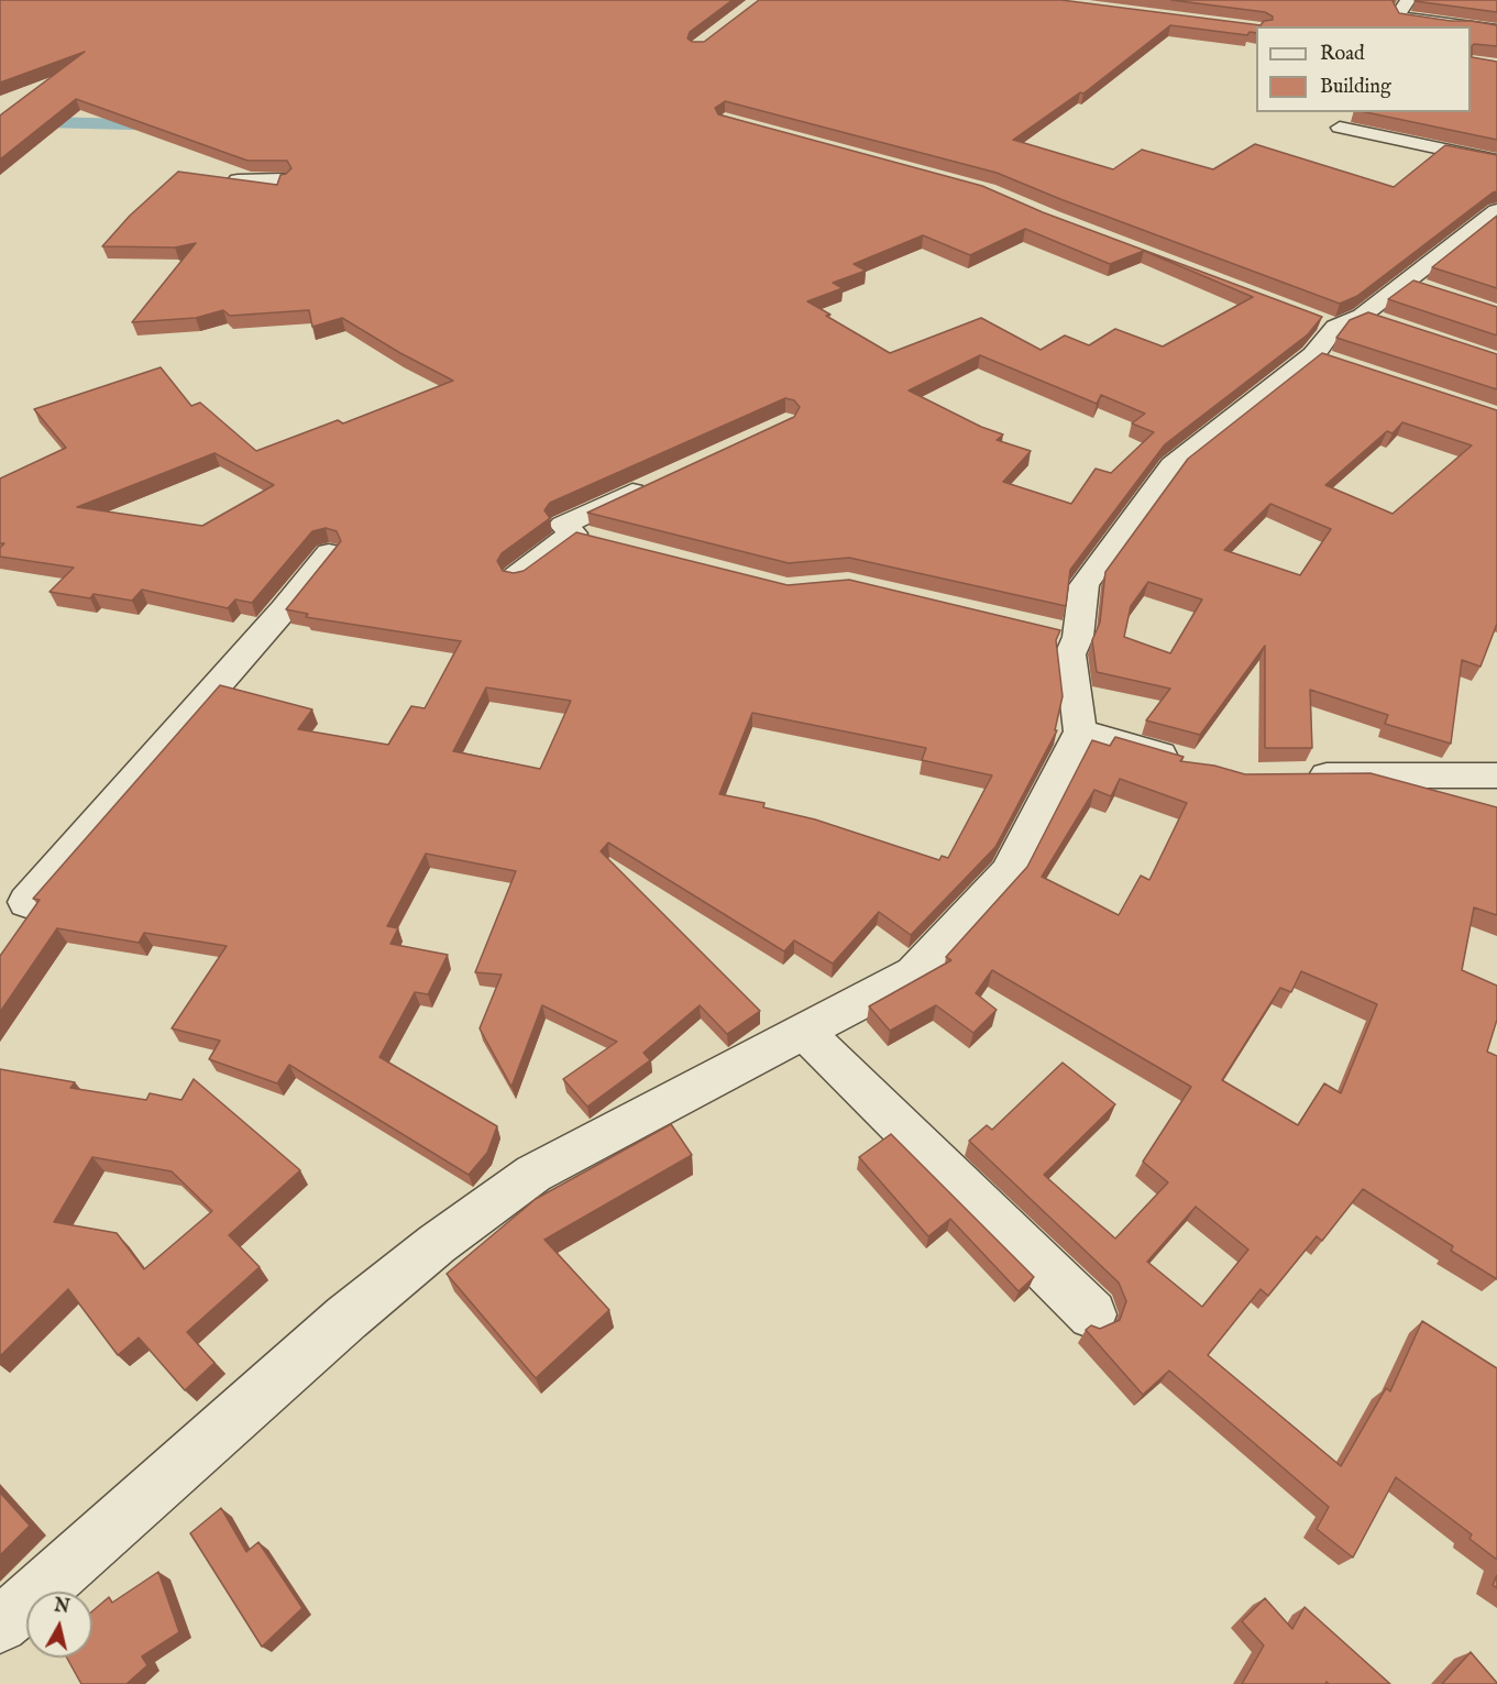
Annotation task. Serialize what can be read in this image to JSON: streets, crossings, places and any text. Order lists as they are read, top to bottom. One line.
{"legend":["Road","Building"],"north":"top"}
